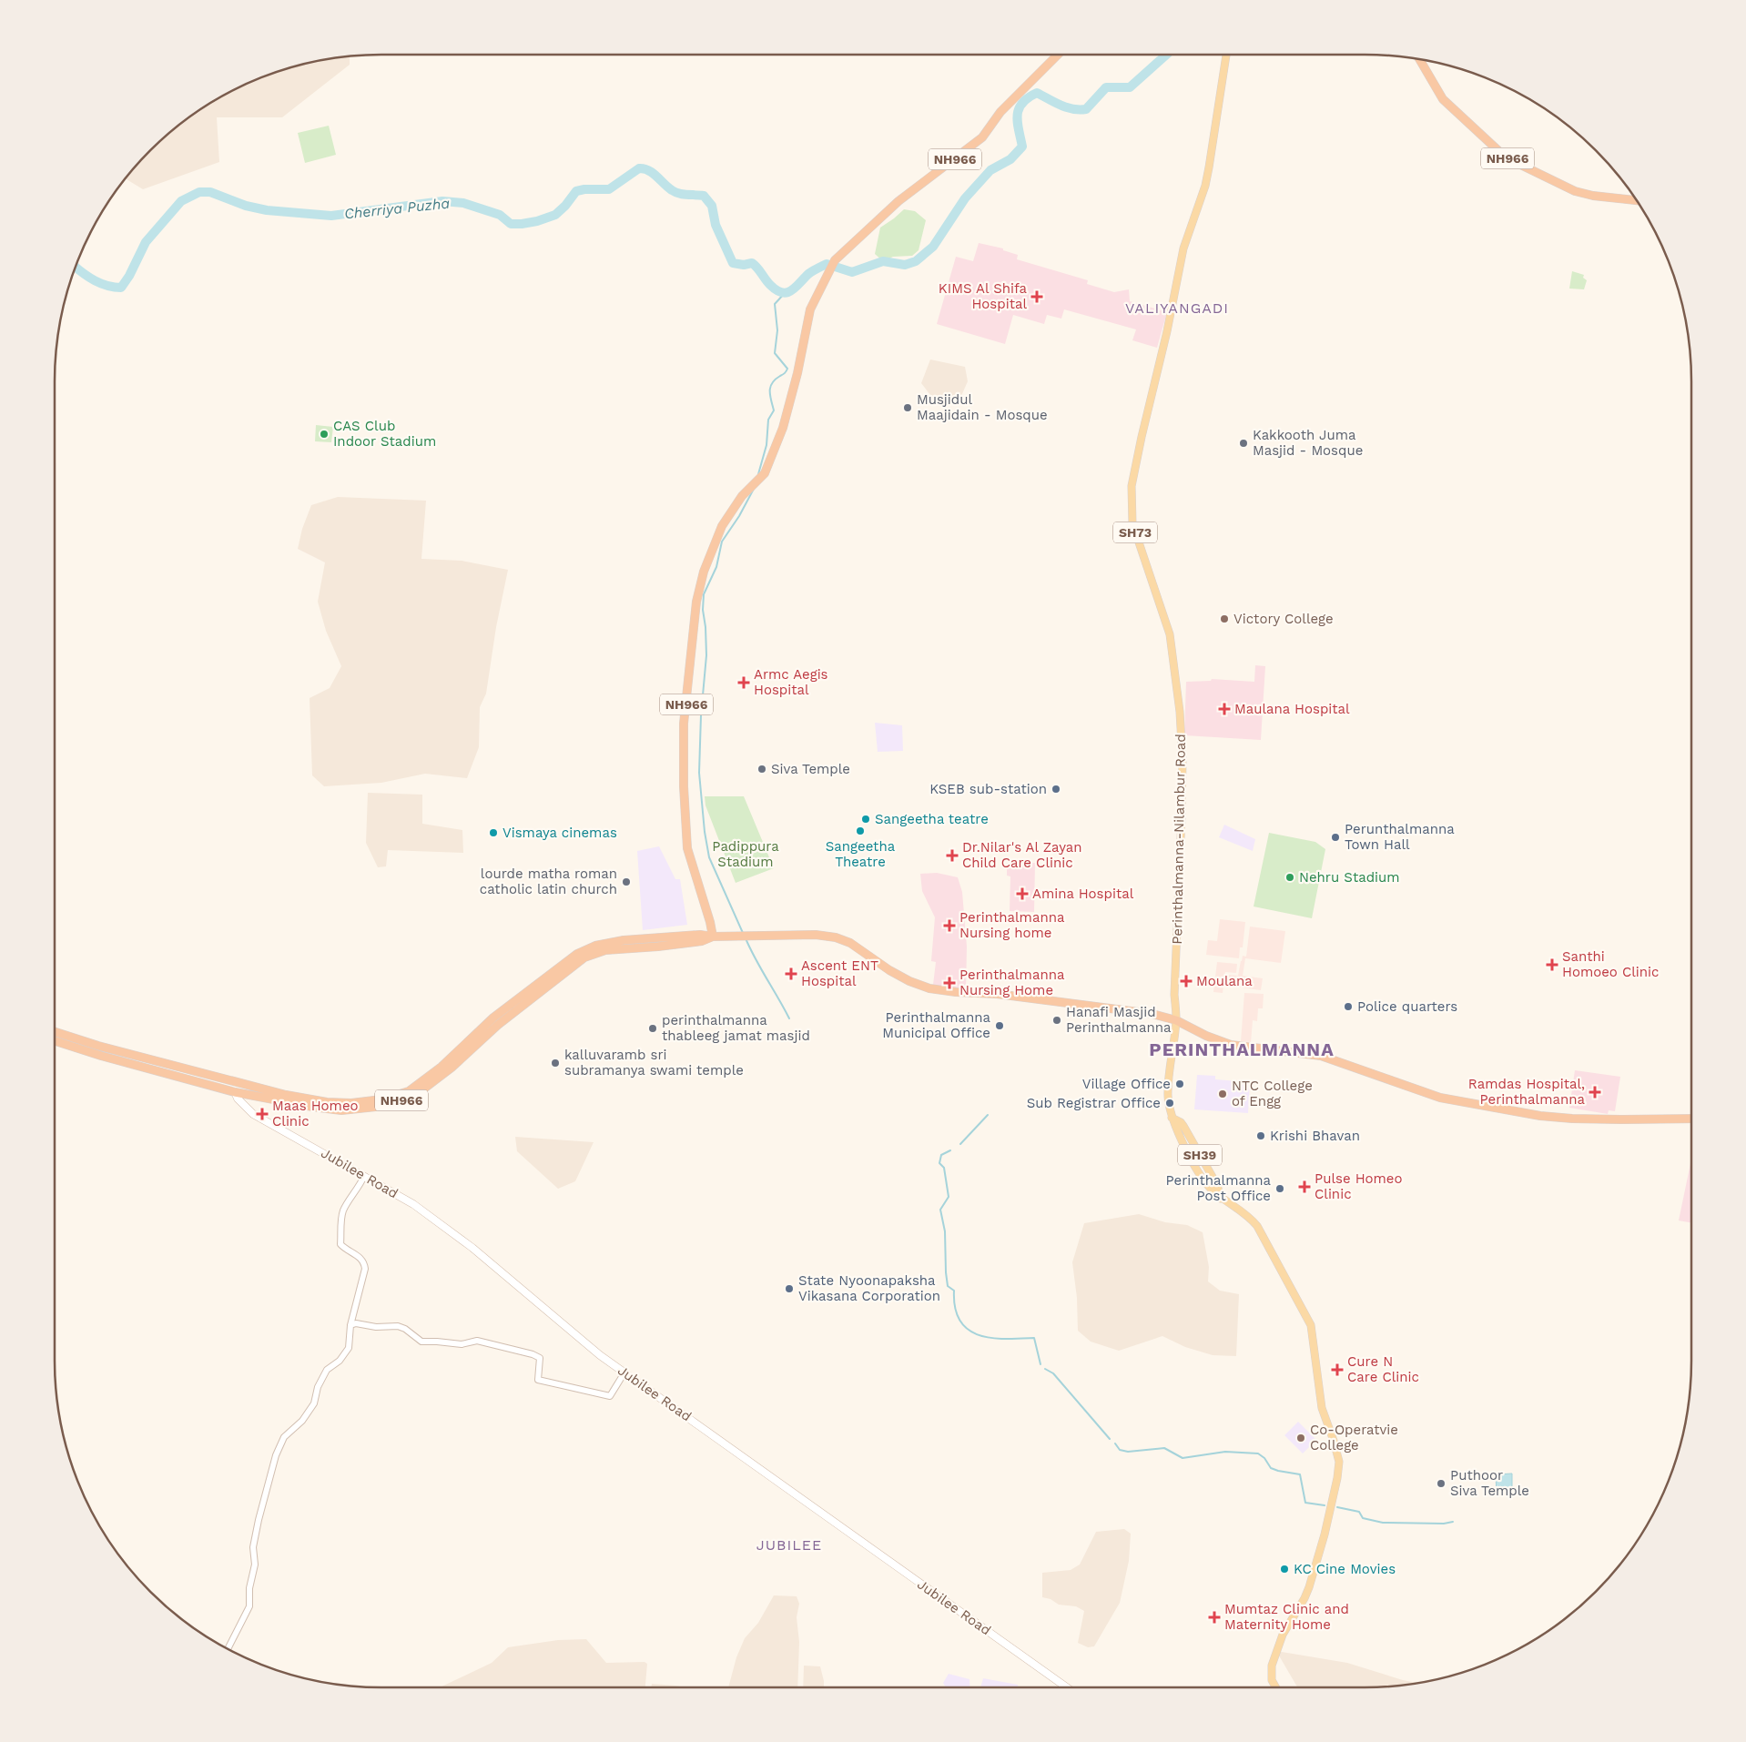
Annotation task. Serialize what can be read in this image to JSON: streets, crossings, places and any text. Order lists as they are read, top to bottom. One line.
{"streets":{"highway":["NH966"],"main road":["SH73","Perinthalmanna-Nilambur Road","SH39","Jubilee Road"]},"crossings":[["NH966","Jubilee Road"],["Perinthalmanna-Nilambur Road","SH39"]],"districts":["VALIYANGADI","PERINTHALMANNA","JUBILEE"],"water":["Cherriya Puzha"],"parks":["Padippura Stadium"],"places":{"health":["KIMS Al Shifa Hospital","Armc Aegis Hospital","Maulana Hospital","Dr.Nilar's Al Zayan Child Care Clinic","Amina Hospital","Perinthalmanna Nursing home","Santhi Homoeo Clinic","Ascent ENT Hospital","Moulana","Perinthalmanna Nursing Home","Ramdas Hospital, Perinthalmanna","Maas Homeo Clinic","Pulse Homeo Clinic","Cure N Care Clinic","Mumtaz Clinic and Maternity Home"],"other":["Musjidul Maajidain - Mosque","CAS Club Indoor Stadium","Kakkooth Juma Masjid - Mosque","Victory College","Siva Temple","KSEB sub-station","Sangeetha teatre","Sangeetha Theatre","Vismaya cinemas","Perunthalmanna Town Hall","Nehru Stadium","lourde matha roman catholic latin church","Police quarters","Hanafi Masjid Perinthalmanna","Perinthalmanna Municipal Office","perinthalmanna thableeg jamat masjid","kalluvaramb sri subramanya swami temple","Village Office","NTC College of Engg","Sub Registrar Office","Krishi Bhavan","Perinthalmanna Post Office","State Nyoonapaksha Vikasana Corporation","Co-Operatvie College","Puthoor Siva Temple","KC Cine Movies"]}}
